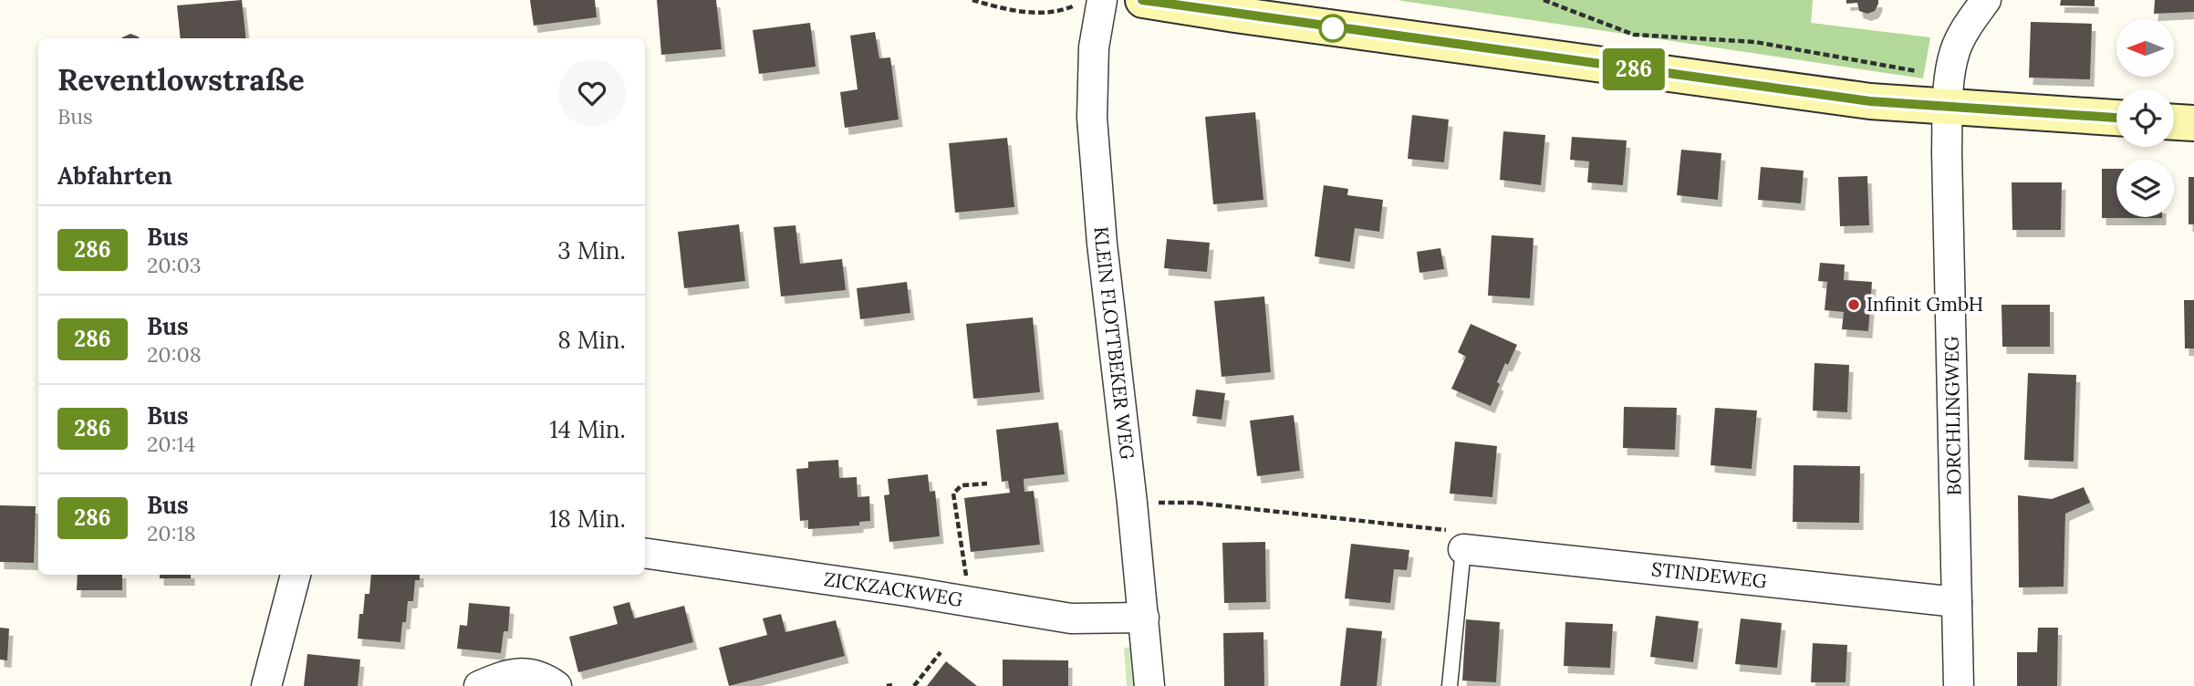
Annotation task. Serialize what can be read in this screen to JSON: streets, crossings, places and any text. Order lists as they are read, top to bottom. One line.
{"streets":{"street":["KLEIN FLOTTBEKER WEG","BORCHLINGWEG","STINDEWEG","ZICKZACKWEG"]},"crossings":[["KLEIN FLOTTBEKER WEG","ZICKZACKWEG"],["BORCHLINGWEG","STINDEWEG"]],"places":["Infinit GmbH"],"lines":["bus line 286"],"north":"left","page":{"on_map":"286","heading":[["Reventlowstraße","Bus"],"Abfahrten"],"list":[{"mark":"286","name":"Bus","note":"20:03","value":"3 Min."},{"mark":"286","name":"Bus","note":"20:08","value":"8 Min."},{"mark":"286","name":"Bus","note":"20:14","value":"14 Min."},{"mark":"286","name":"Bus","note":"20:18","value":"18 Min."}]}}
